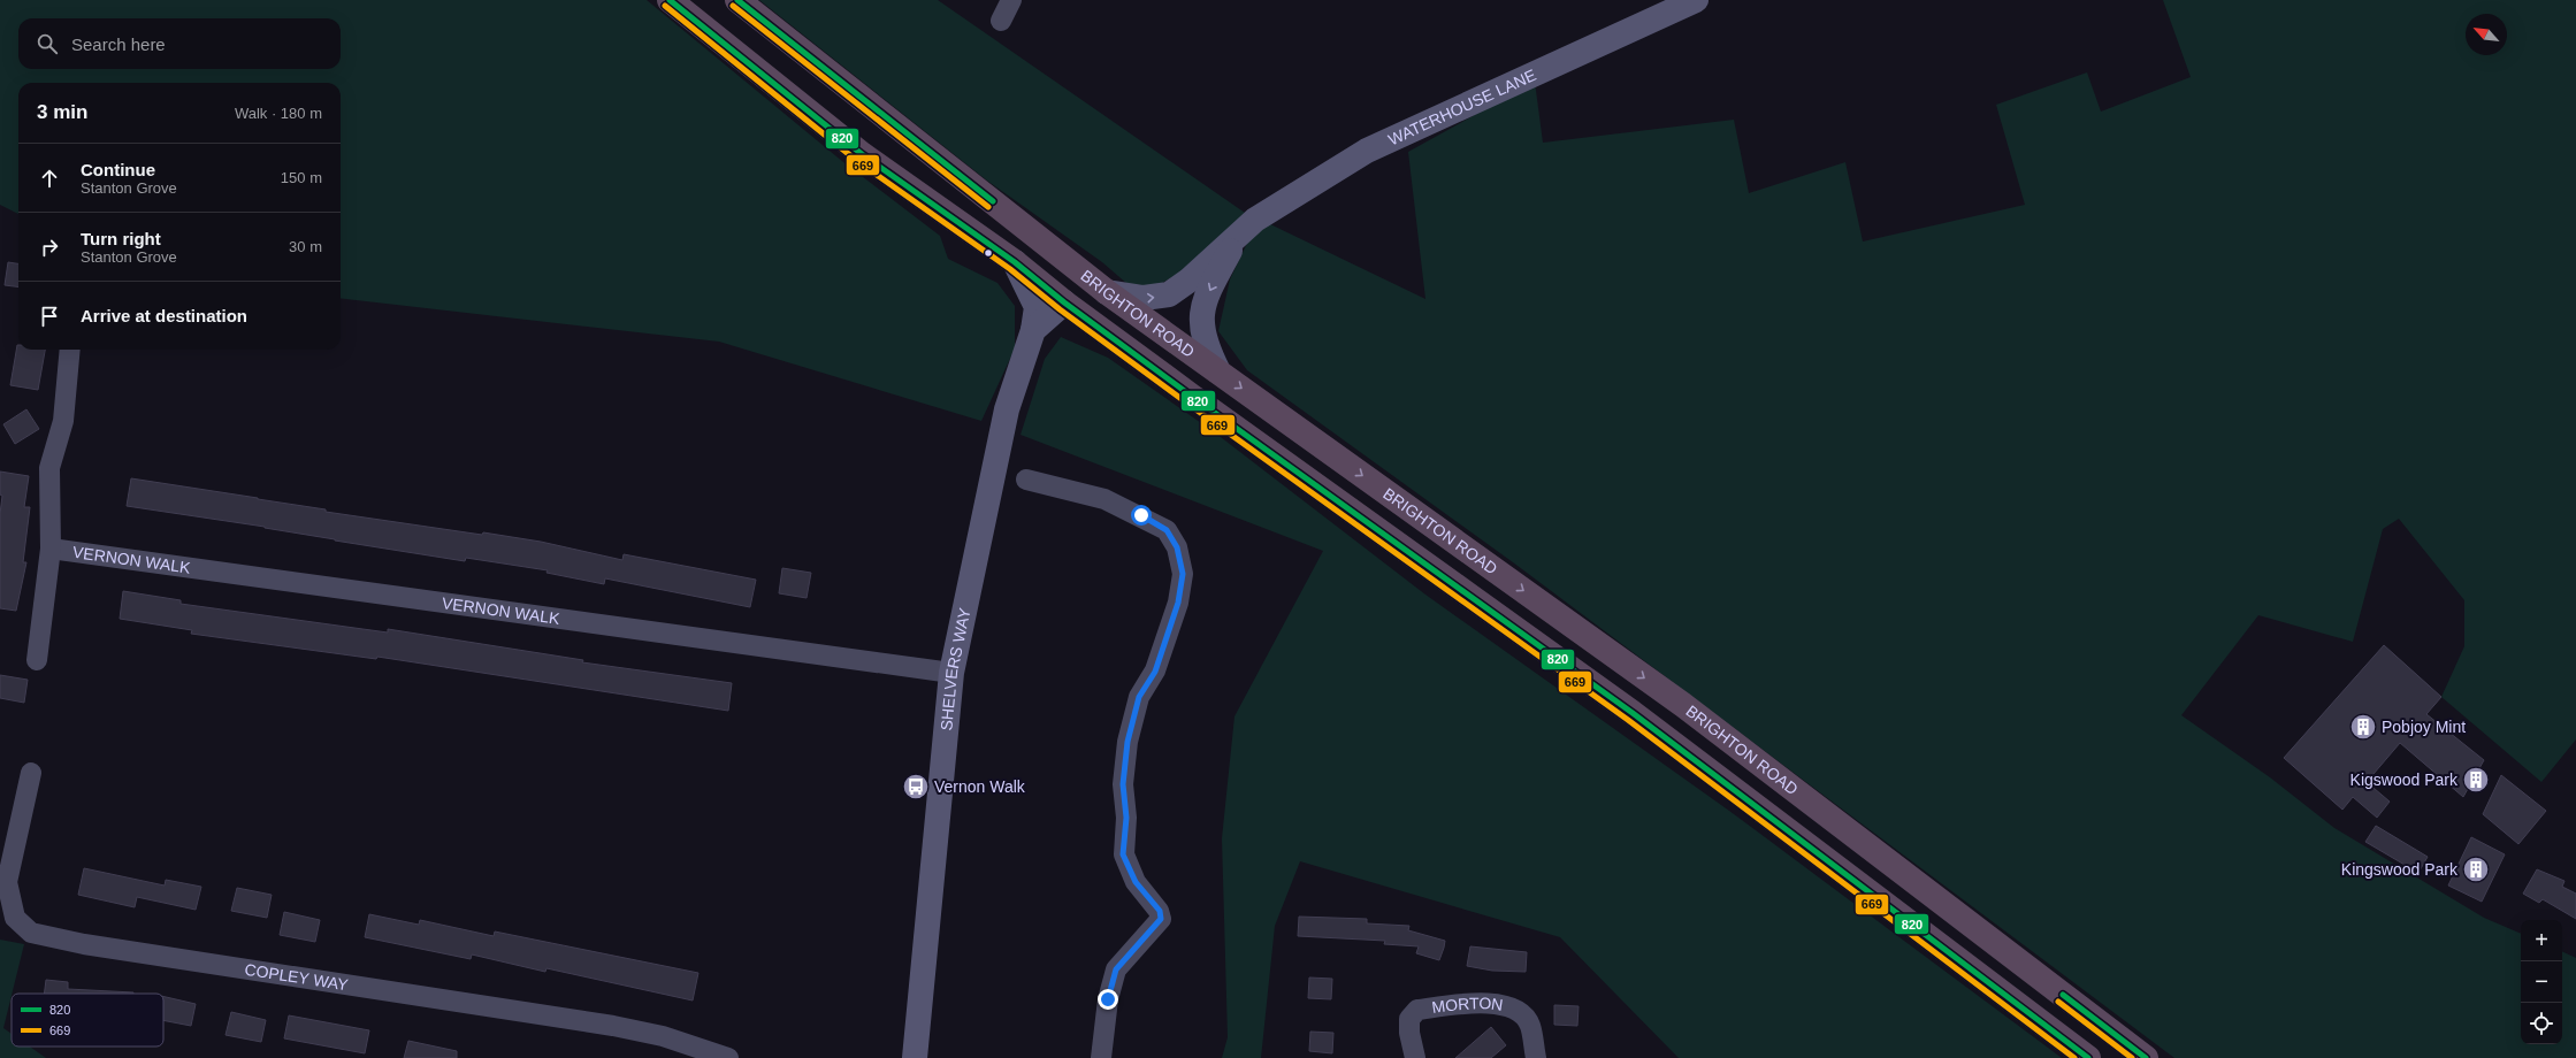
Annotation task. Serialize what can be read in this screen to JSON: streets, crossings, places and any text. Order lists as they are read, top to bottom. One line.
{"streets":{"highway":["BRIGHTON ROAD"],"street":["WATERHOUSE LANE","VERNON WALK","SHELVERS WAY","COPLEY WAY","MORTON"]},"crossings":[["WATERHOUSE LANE","BRIGHTON ROAD"],["VERNON WALK","SHELVERS WAY"]],"places":{"building":["Pobjoy Mint","Kigswood Park","Kingswood Park"],"bus stop":["Vernon Walk"]},"lines":["transit line 820","transit line 669"],"legend":["820","669"],"north":"top left","page":{"search":"Search here","heading":["3 min","Walk · 180 m"],"list":[["Continue","Stanton Grove","150 m"],["Turn right","Stanton Grove","30 m"],"Arrive at destination"],"map_buttons":["+","−"]}}
